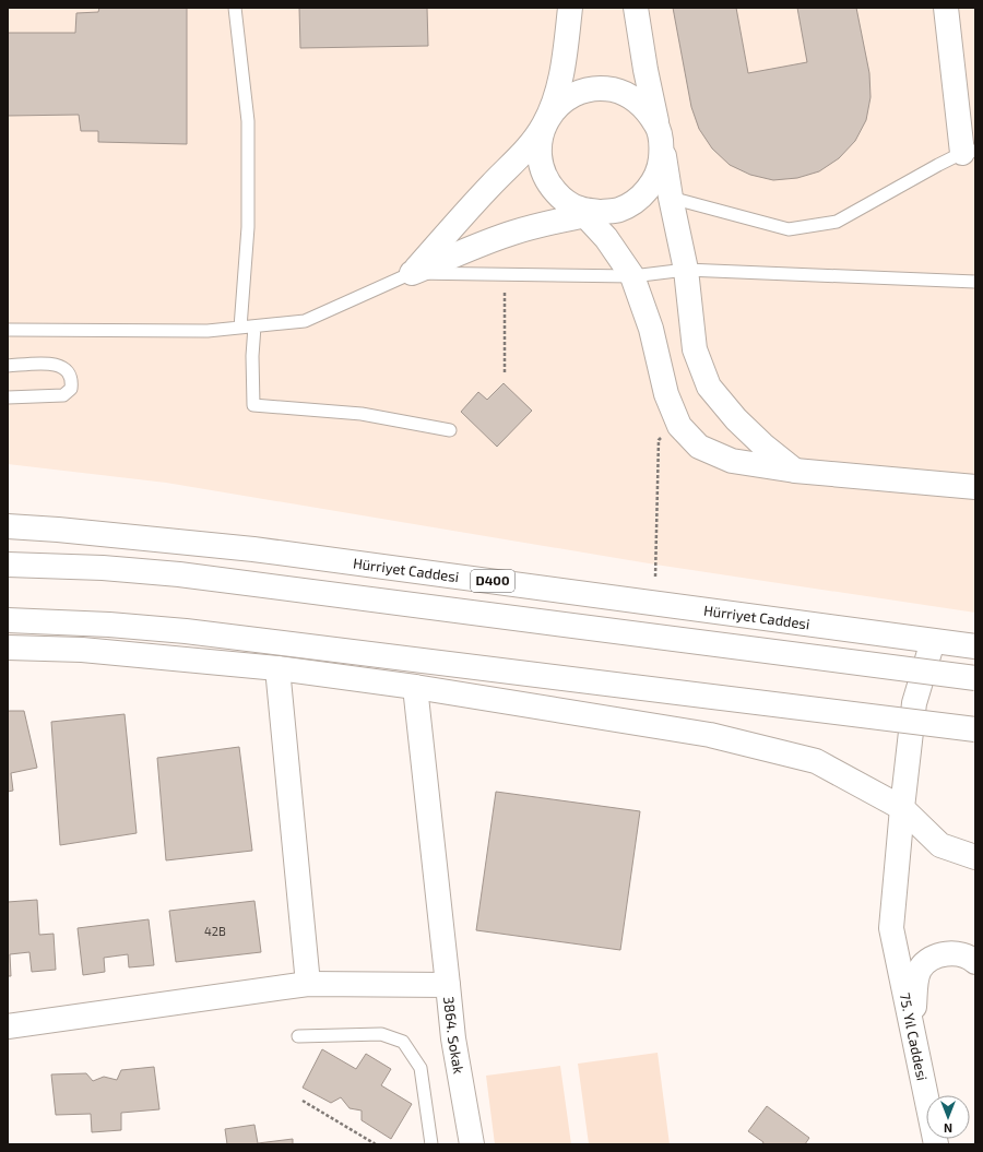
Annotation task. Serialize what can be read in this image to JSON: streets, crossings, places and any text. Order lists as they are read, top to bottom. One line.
{"streets":{"main road":["Hürriyet Caddesi","D400","3864. Sokak","75. Yıl Caddesi"]},"house_numbers":["42B"],"north":"bottom"}
